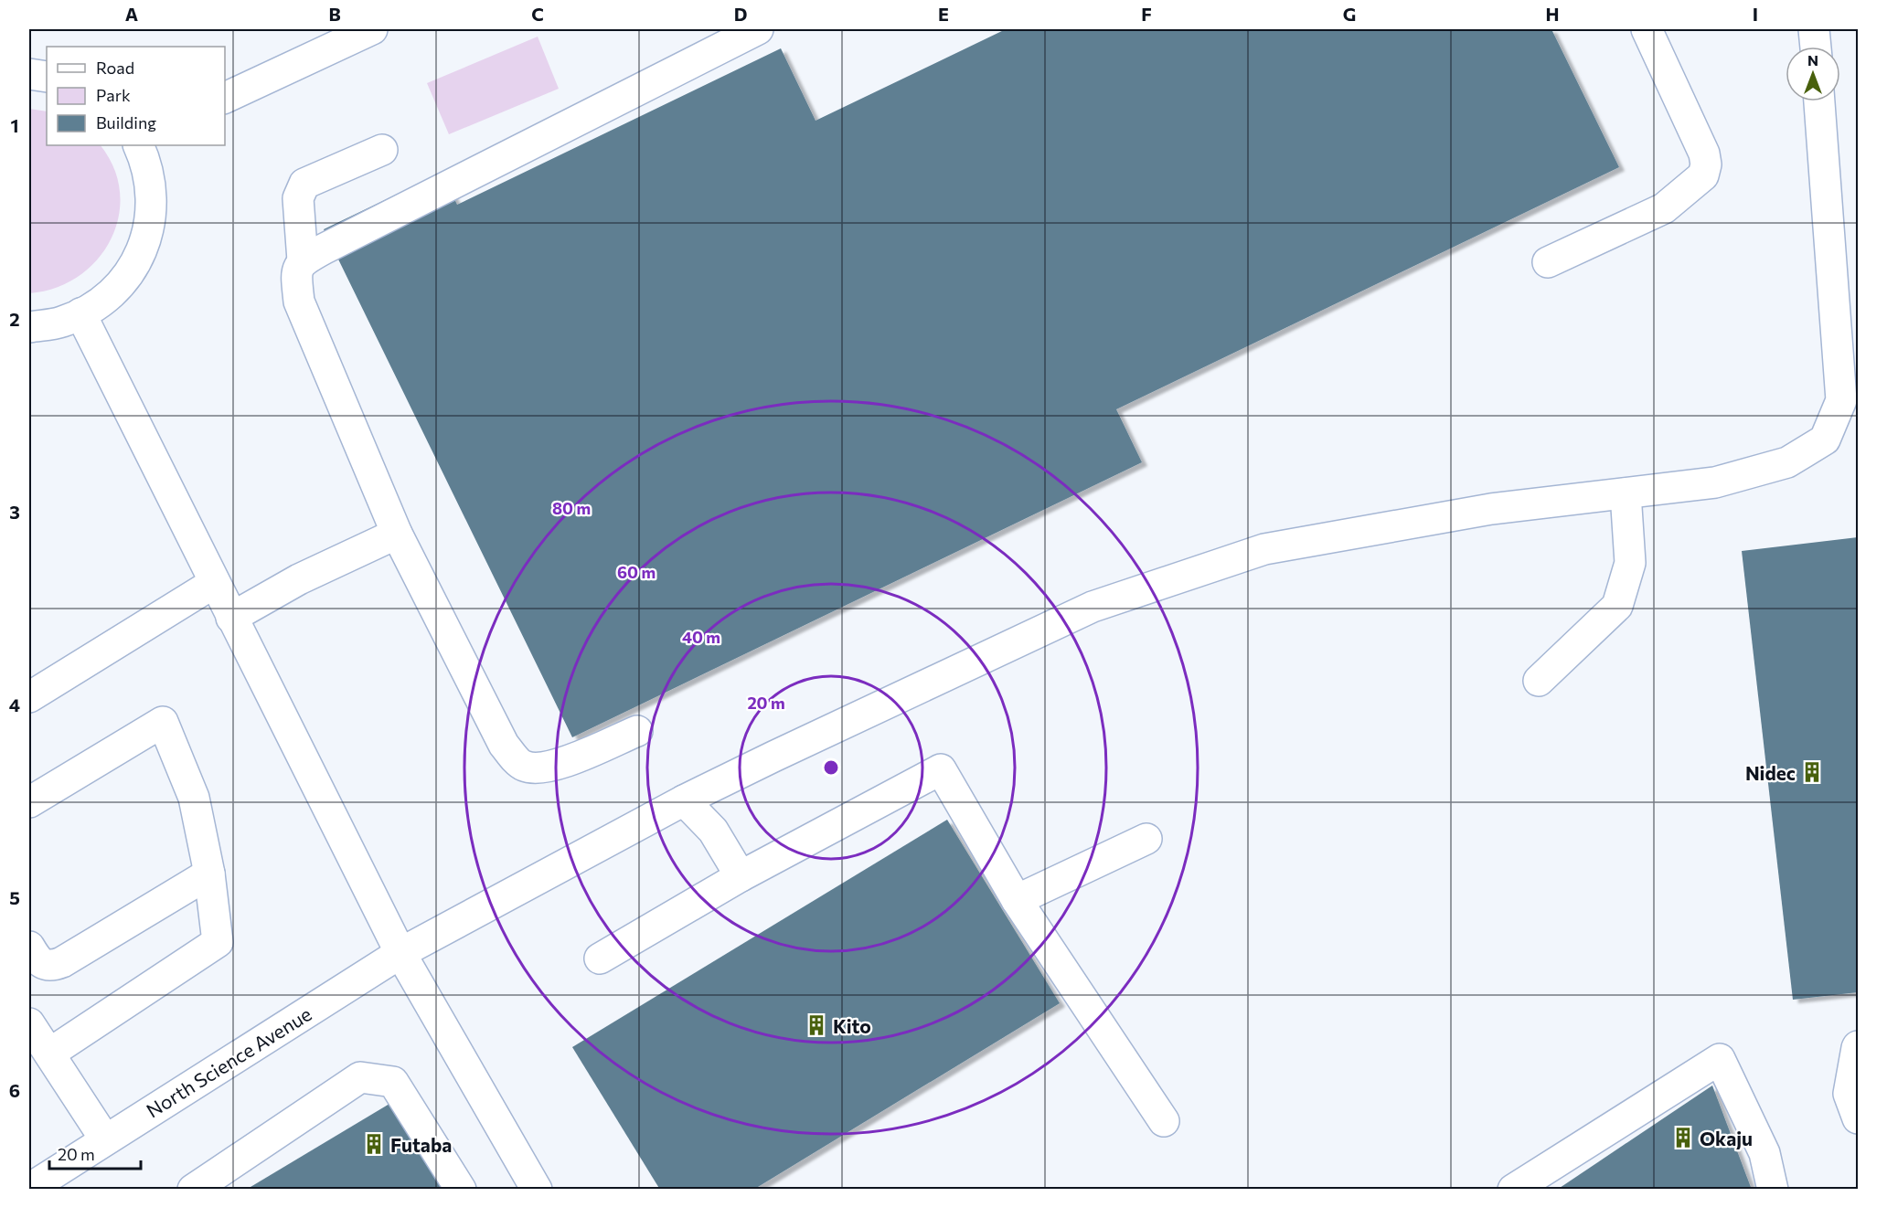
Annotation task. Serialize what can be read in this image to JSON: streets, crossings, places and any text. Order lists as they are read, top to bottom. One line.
{"streets":{"street":["North Science Avenue"]},"places":{"building":["Nidec","Kito","Okaju","Futaba"]},"legend":["Road","Park","Building"],"scale_bar":"20 m","north":"top","grid":{"columns":["A","B","C","D","E","F","G","H","I"],"rows":["1","2","3","4","5","6"]},"rings":["80 m","60 m","40 m","20 m"]}
